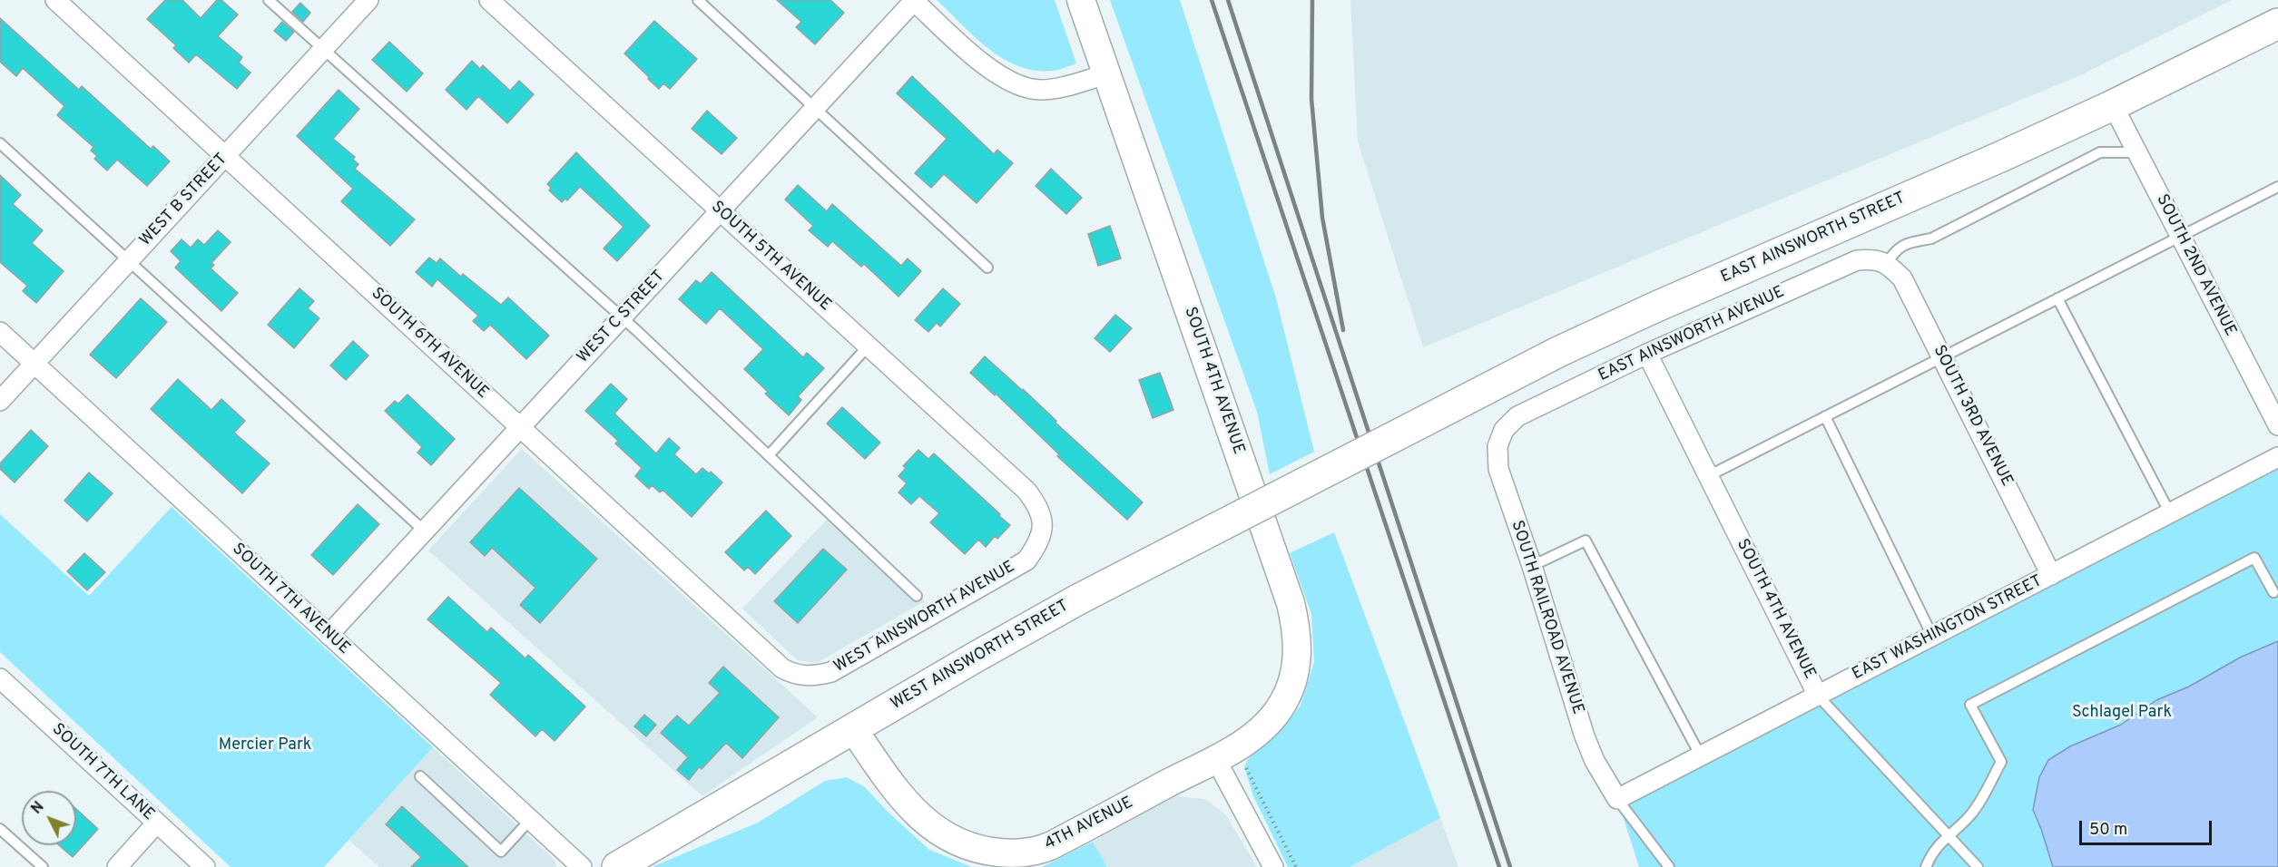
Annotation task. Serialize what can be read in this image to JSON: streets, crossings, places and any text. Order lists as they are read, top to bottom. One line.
{"streets":{"main road":["EAST AINSWORTH STREET","WEST AINSWORTH STREET"],"street":["WEST B STREET","SOUTH 5TH AVENUE","SOUTH 2ND AVENUE","WEST C STREET","EAST AINSWORTH AVENUE","SOUTH 6TH AVENUE","SOUTH 4TH AVENUE","SOUTH 3RD AVENUE","SOUTH 7TH AVENUE","WEST AINSWORTH AVENUE","SOUTH RAILROAD AVENUE","EAST WASHINGTON STREET","SOUTH 7TH LANE","4TH AVENUE"]},"crossings":[["WEST B STREET","SOUTH 6TH AVENUE"],["WEST B STREET","SOUTH 7TH AVENUE"],["EAST AINSWORTH STREET","SOUTH 2ND AVENUE"],["EAST AINSWORTH STREET","WEST AINSWORTH STREET"],["SOUTH 5TH AVENUE","WEST C STREET"],["SOUTH 5TH AVENUE","WEST AINSWORTH AVENUE"],["WEST C STREET","SOUTH 6TH AVENUE"],["WEST C STREET","SOUTH 7TH AVENUE"],["EAST AINSWORTH AVENUE","SOUTH 4TH AVENUE"],["EAST AINSWORTH AVENUE","SOUTH 3RD AVENUE"],["EAST AINSWORTH AVENUE","SOUTH RAILROAD AVENUE"],["SOUTH 6TH AVENUE","WEST AINSWORTH AVENUE"],["SOUTH 4TH AVENUE","EAST WASHINGTON STREET"],["SOUTH 4TH AVENUE","4TH AVENUE"],["SOUTH 3RD AVENUE","EAST WASHINGTON STREET"],["SOUTH RAILROAD AVENUE","EAST WASHINGTON STREET"],["WEST AINSWORTH STREET","4TH AVENUE"]],"parks":["Schlagel Park","Mercier Park"],"scale_bar":"50 m","north":"top left"}
